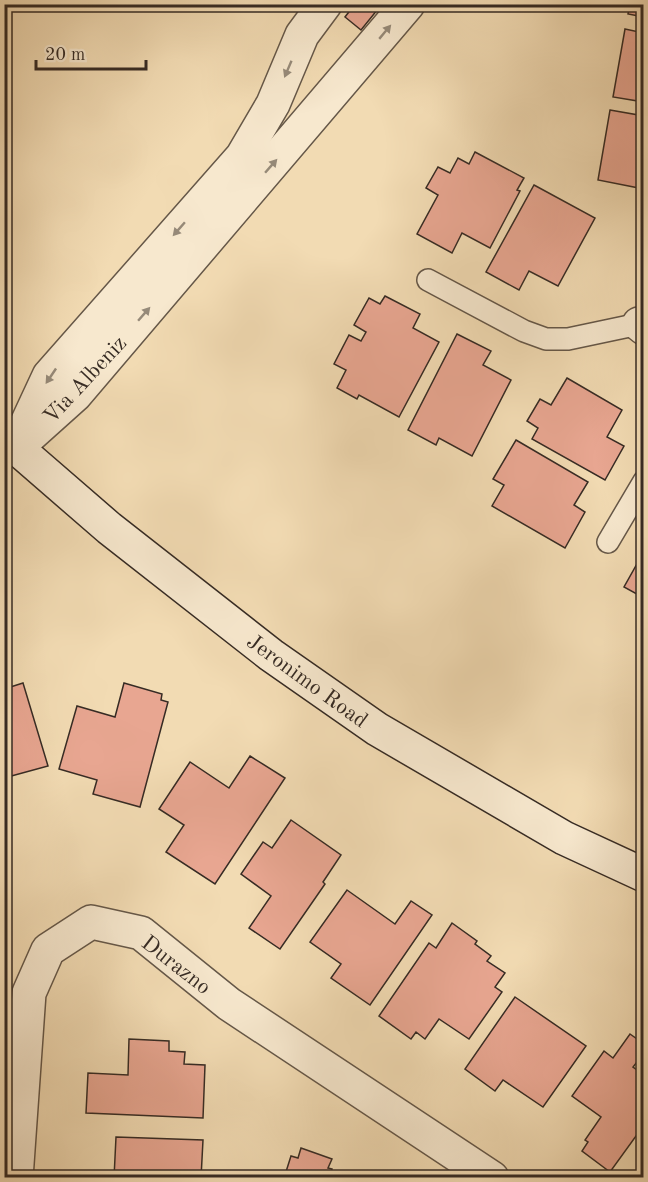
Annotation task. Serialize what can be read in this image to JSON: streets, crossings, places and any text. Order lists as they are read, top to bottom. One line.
{"streets":{"street":["Via Albeniz","Jeronimo Road","Durazno"]},"crossings":[["Via Albeniz","Jeronimo Road"]],"scale_bar":"20 m"}
